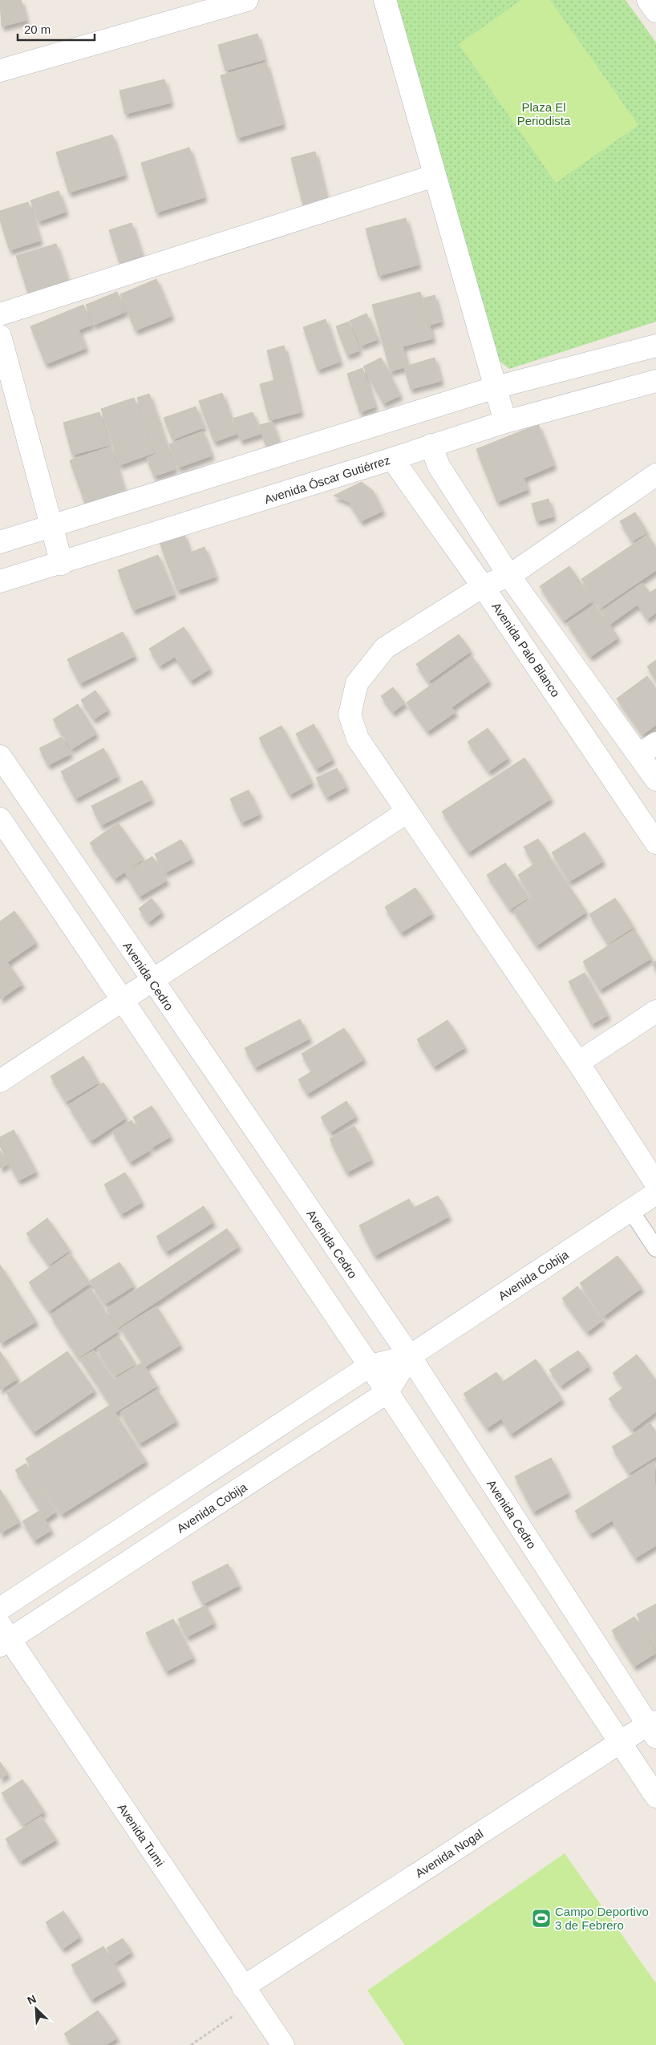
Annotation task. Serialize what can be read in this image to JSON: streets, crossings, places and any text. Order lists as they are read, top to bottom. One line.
{"streets":{"street":["Avenida Óscar Gutiérrez","Avenida Palo Blanco","Avenida Cedro","Avenida Cobija","Avenida Tumi","Avenida Nogal"]},"crossings":[["Avenida Óscar Gutiérrez","Avenida Palo Blanco"],["Avenida Cedro","Avenida Cobija"],["Avenida Cedro","Avenida Nogal"],["Avenida Cobija","Avenida Tumi"],["Avenida Tumi","Avenida Nogal"]],"parks":["Plaza El Periodista"],"places":{"sports":["Campo Deportivo 3 de Febrero"]},"scale_bar":"20 m","north":"top left"}
